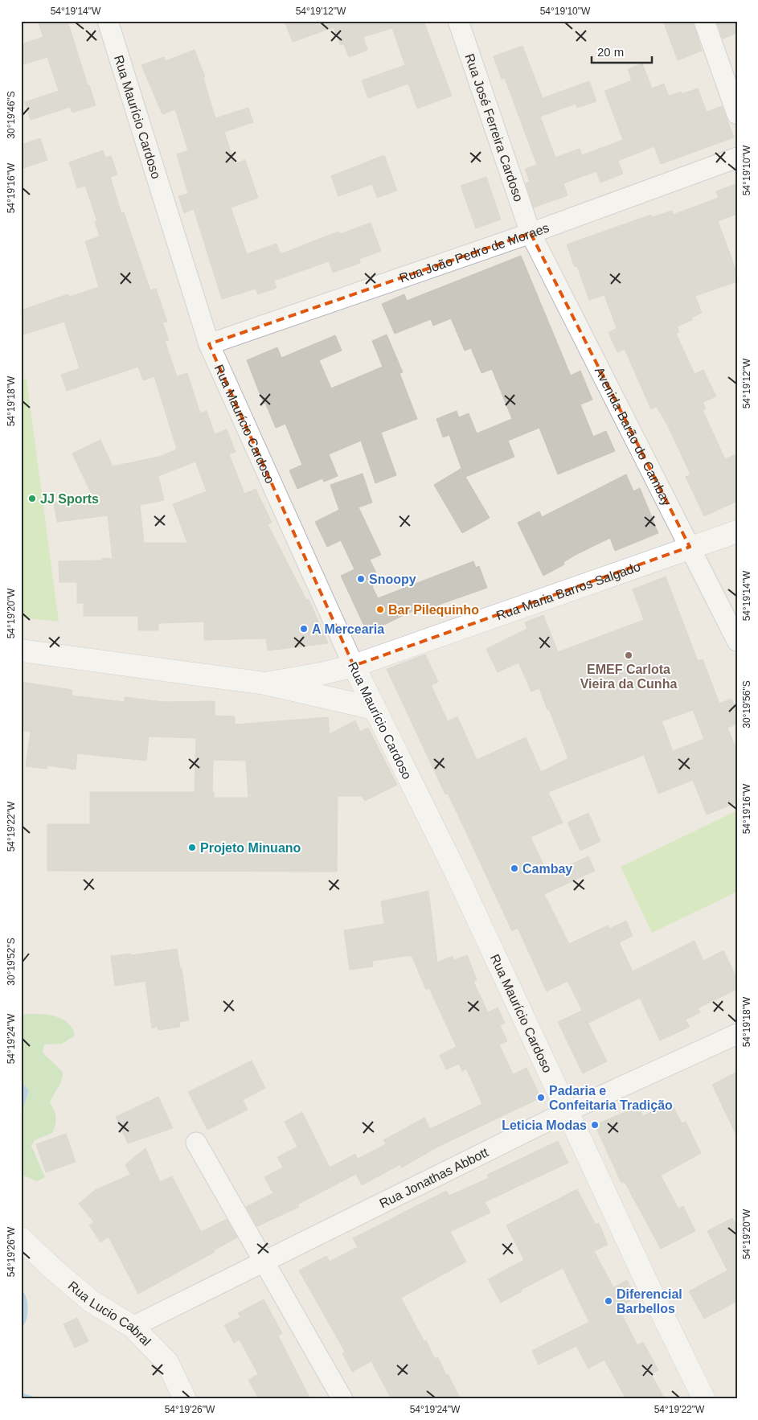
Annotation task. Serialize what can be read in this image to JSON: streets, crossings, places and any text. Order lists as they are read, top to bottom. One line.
{"streets":{"street":["Rua Maurício Cardoso","Rua José Ferreira Cardoso","Rua João Pedro de Moraes","Avenida Barão do Cambay","Rua Maria Barros Salgado","Rua Jonathas Abbott","Rua Lucio Cabral"]},"crossings":[["Rua Maurício Cardoso","Rua João Pedro de Moraes"],["Rua Maurício Cardoso","Rua Maria Barros Salgado"],["Rua Maurício Cardoso","Rua Jonathas Abbott"],["Rua José Ferreira Cardoso","Rua João Pedro de Moraes"],["Rua José Ferreira Cardoso","Avenida Barão do Cambay"],["Rua João Pedro de Moraes","Avenida Barão do Cambay"],["Avenida Barão do Cambay","Rua Maria Barros Salgado"],["Rua Jonathas Abbott","Rua Lucio Cabral"]],"places":["JJ Sports","Snoopy","Bar Pilequinho","A Mercearia","EMEF Carlota Vieira da Cunha","Projeto Minuano","Cambay","Padaria e Confeitaria Tradição","Leticia Modas","Diferencial Barbellos"],"scale_bar":"20 m","coordinates":["54°19'14\"W","54°19'12\"W","54°19'10\"W","30°19'46\"S","54°19'16\"W","54°19'18\"W","54°19'20\"W","30°19'56\"S","54°19'22\"W","30°19'52\"S","54°19'24\"W","54°19'26\"W"]}
